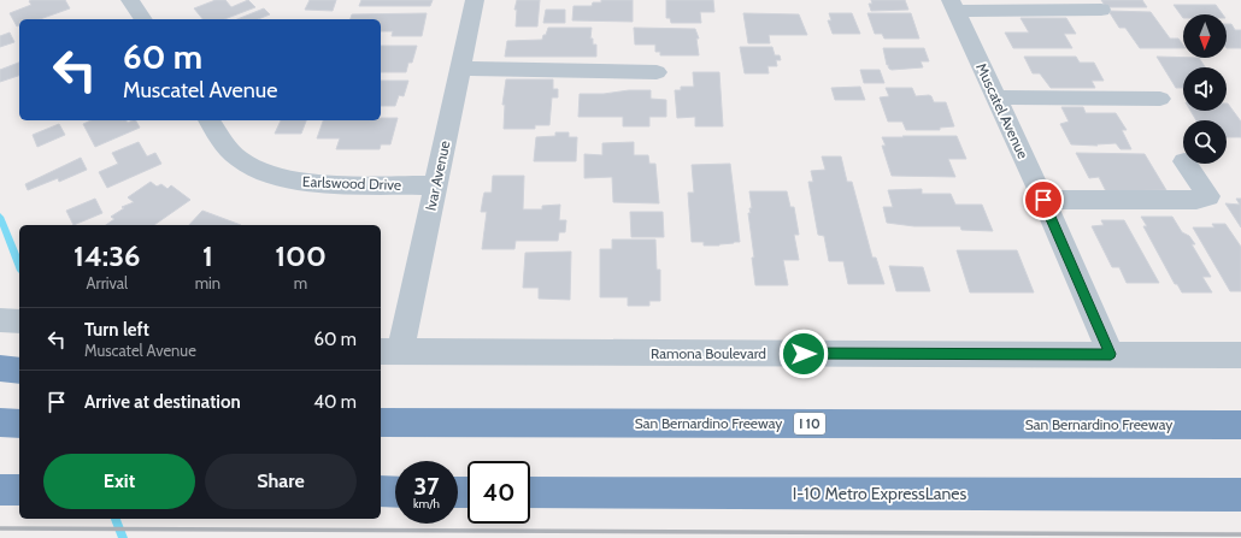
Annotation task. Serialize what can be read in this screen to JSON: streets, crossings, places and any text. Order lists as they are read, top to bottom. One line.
{"streets":{"highway":["San Bernardino Freeway","I 10","I-10 Metro ExpressLanes"],"street":["Muscatel Avenue","Ivar Avenue","Earlswood Drive","Ramona Boulevard"]},"crossings":[["Muscatel Avenue","Ramona Boulevard"],["Ivar Avenue","Earlswood Drive"],["Ivar Avenue","Ramona Boulevard"]],"north":"bottom","page":{"turn":["60 m","Muscatel Avenue"],"eta":["14:36","Arrival","1","min","100","m"],"list":[{"name":"Turn left","note":"Muscatel Avenue","value":"60 m"},{"name":"Arrive at destination","value":"40 m"}],"buttons":["Exit","Share"],"speed":"37 km/h","limit":"40"}}
